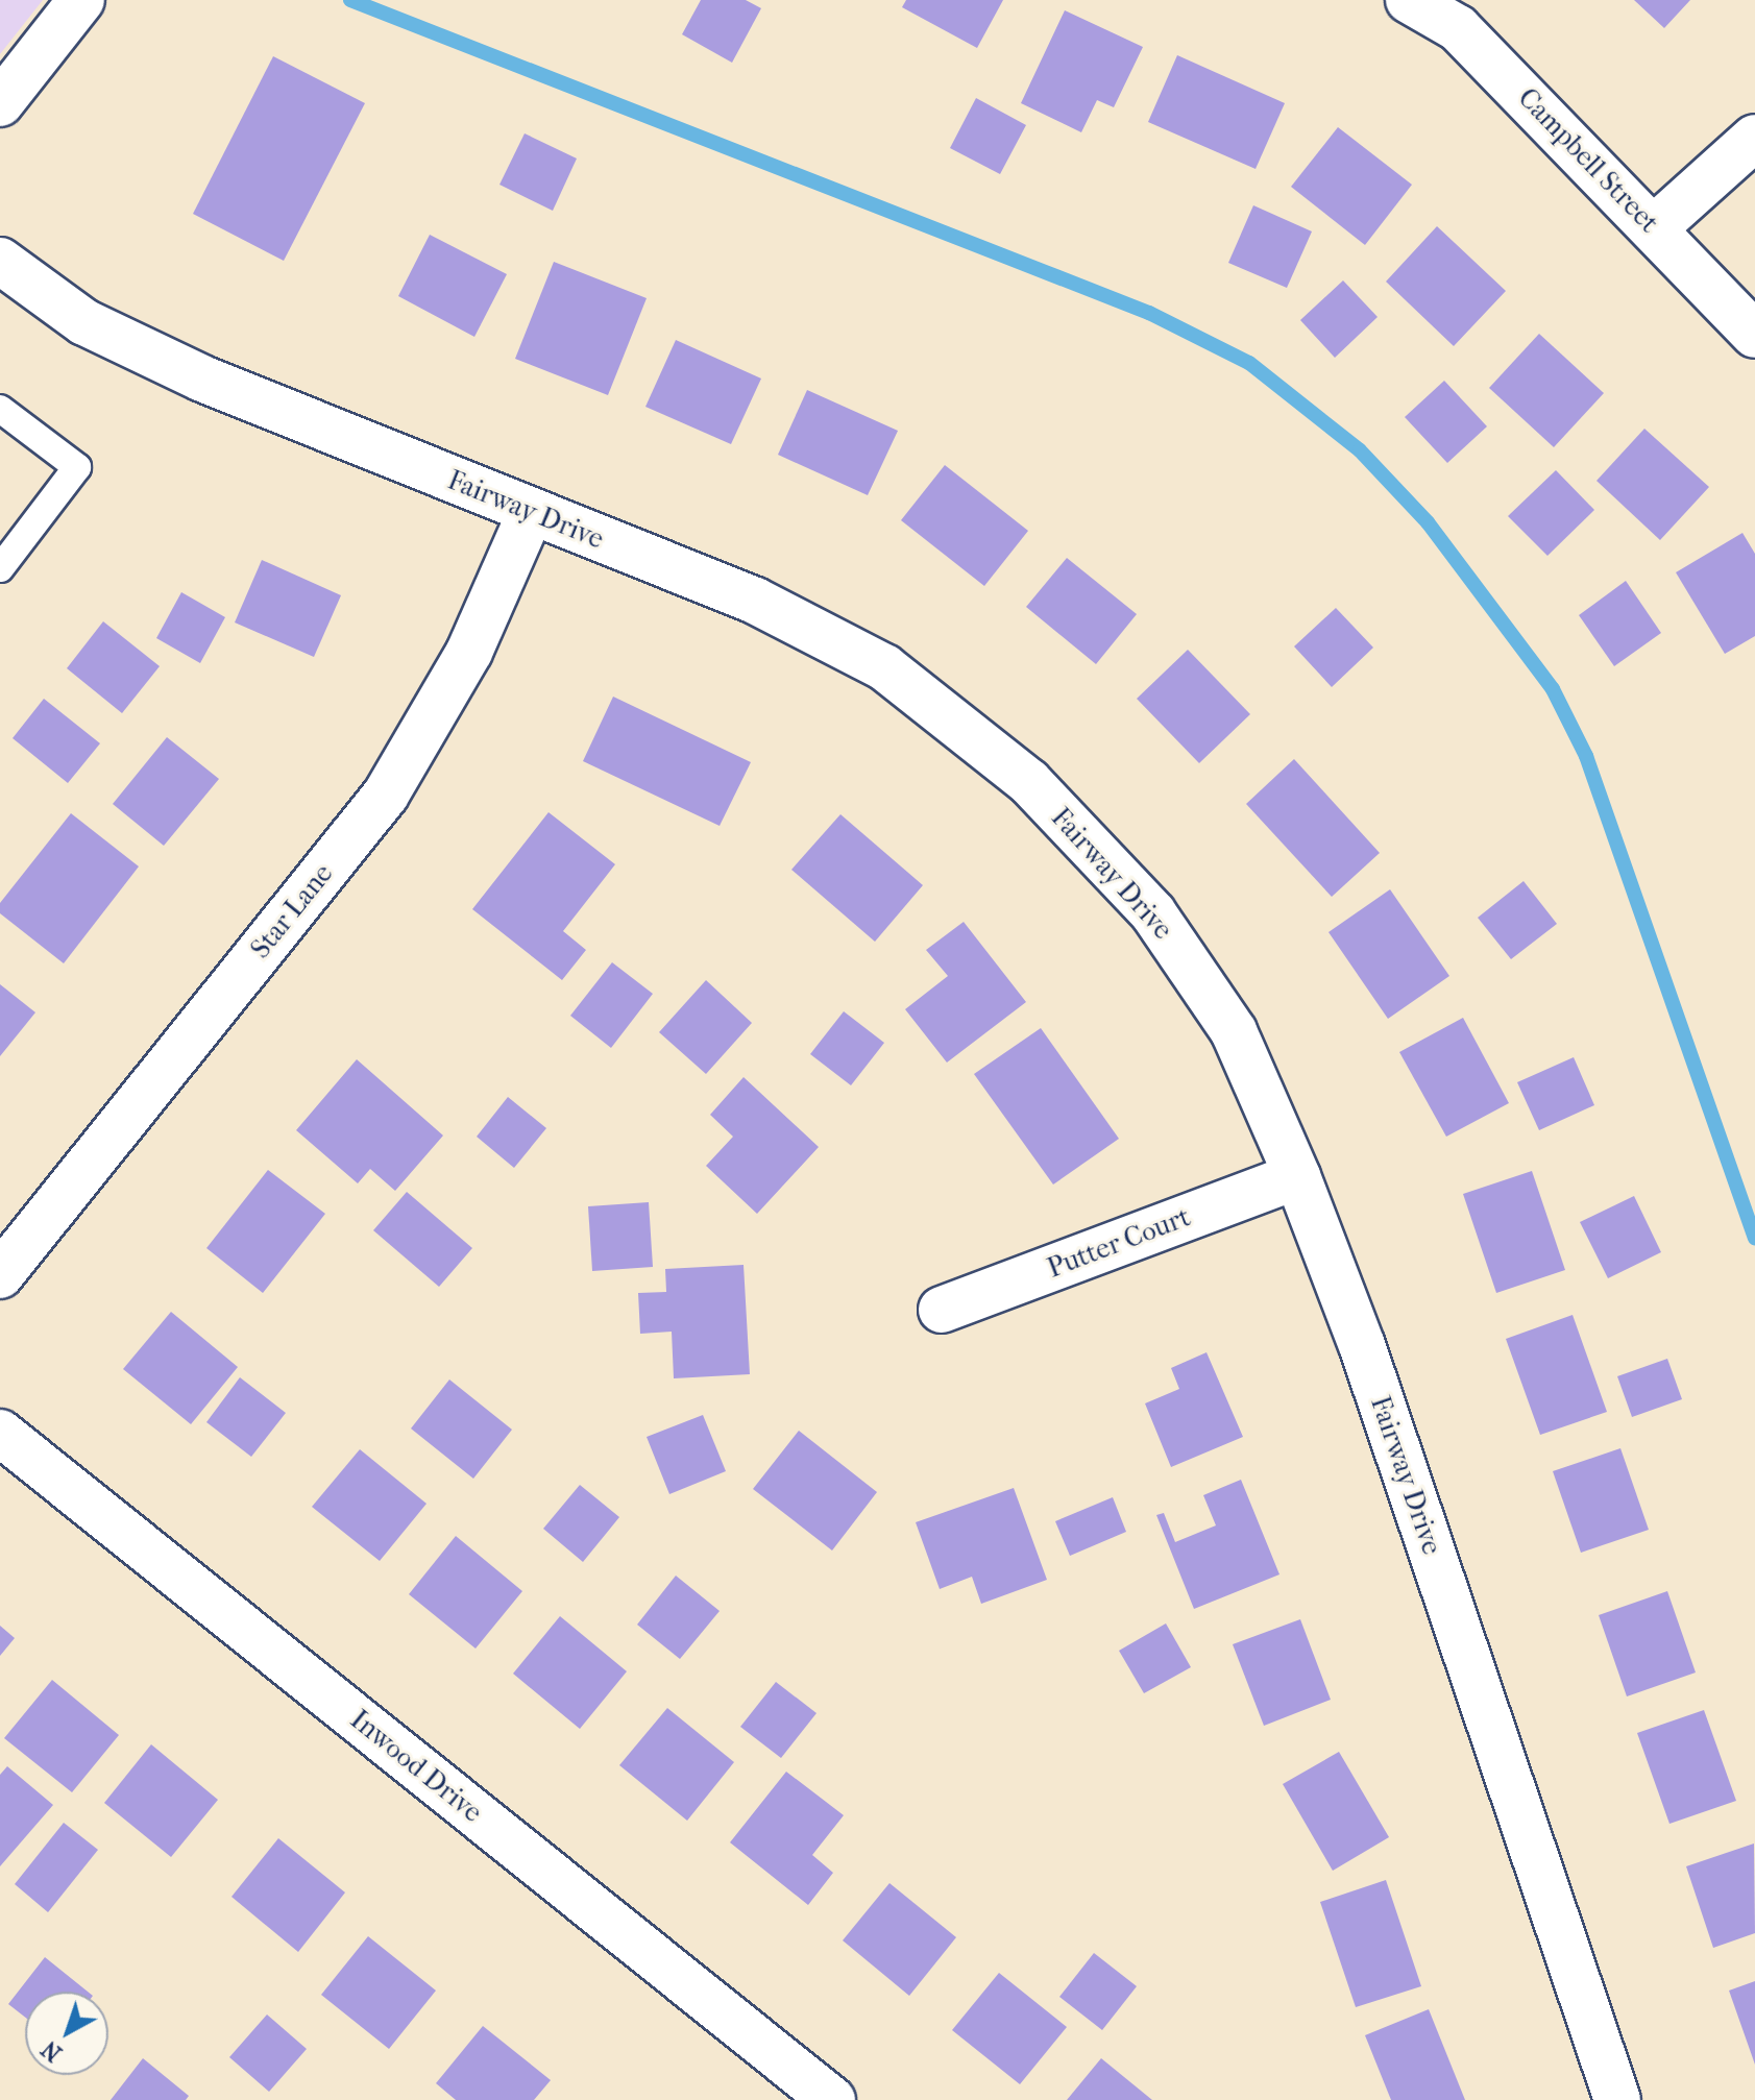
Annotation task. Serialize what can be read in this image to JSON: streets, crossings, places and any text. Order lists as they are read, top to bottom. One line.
{"streets":{"street":["Campbell Street","Fairway Drive","Star Lane","Putter Court","Inwood Drive"]},"crossings":[["Fairway Drive","Star Lane"],["Fairway Drive","Putter Court"]],"north":"bottom left"}
